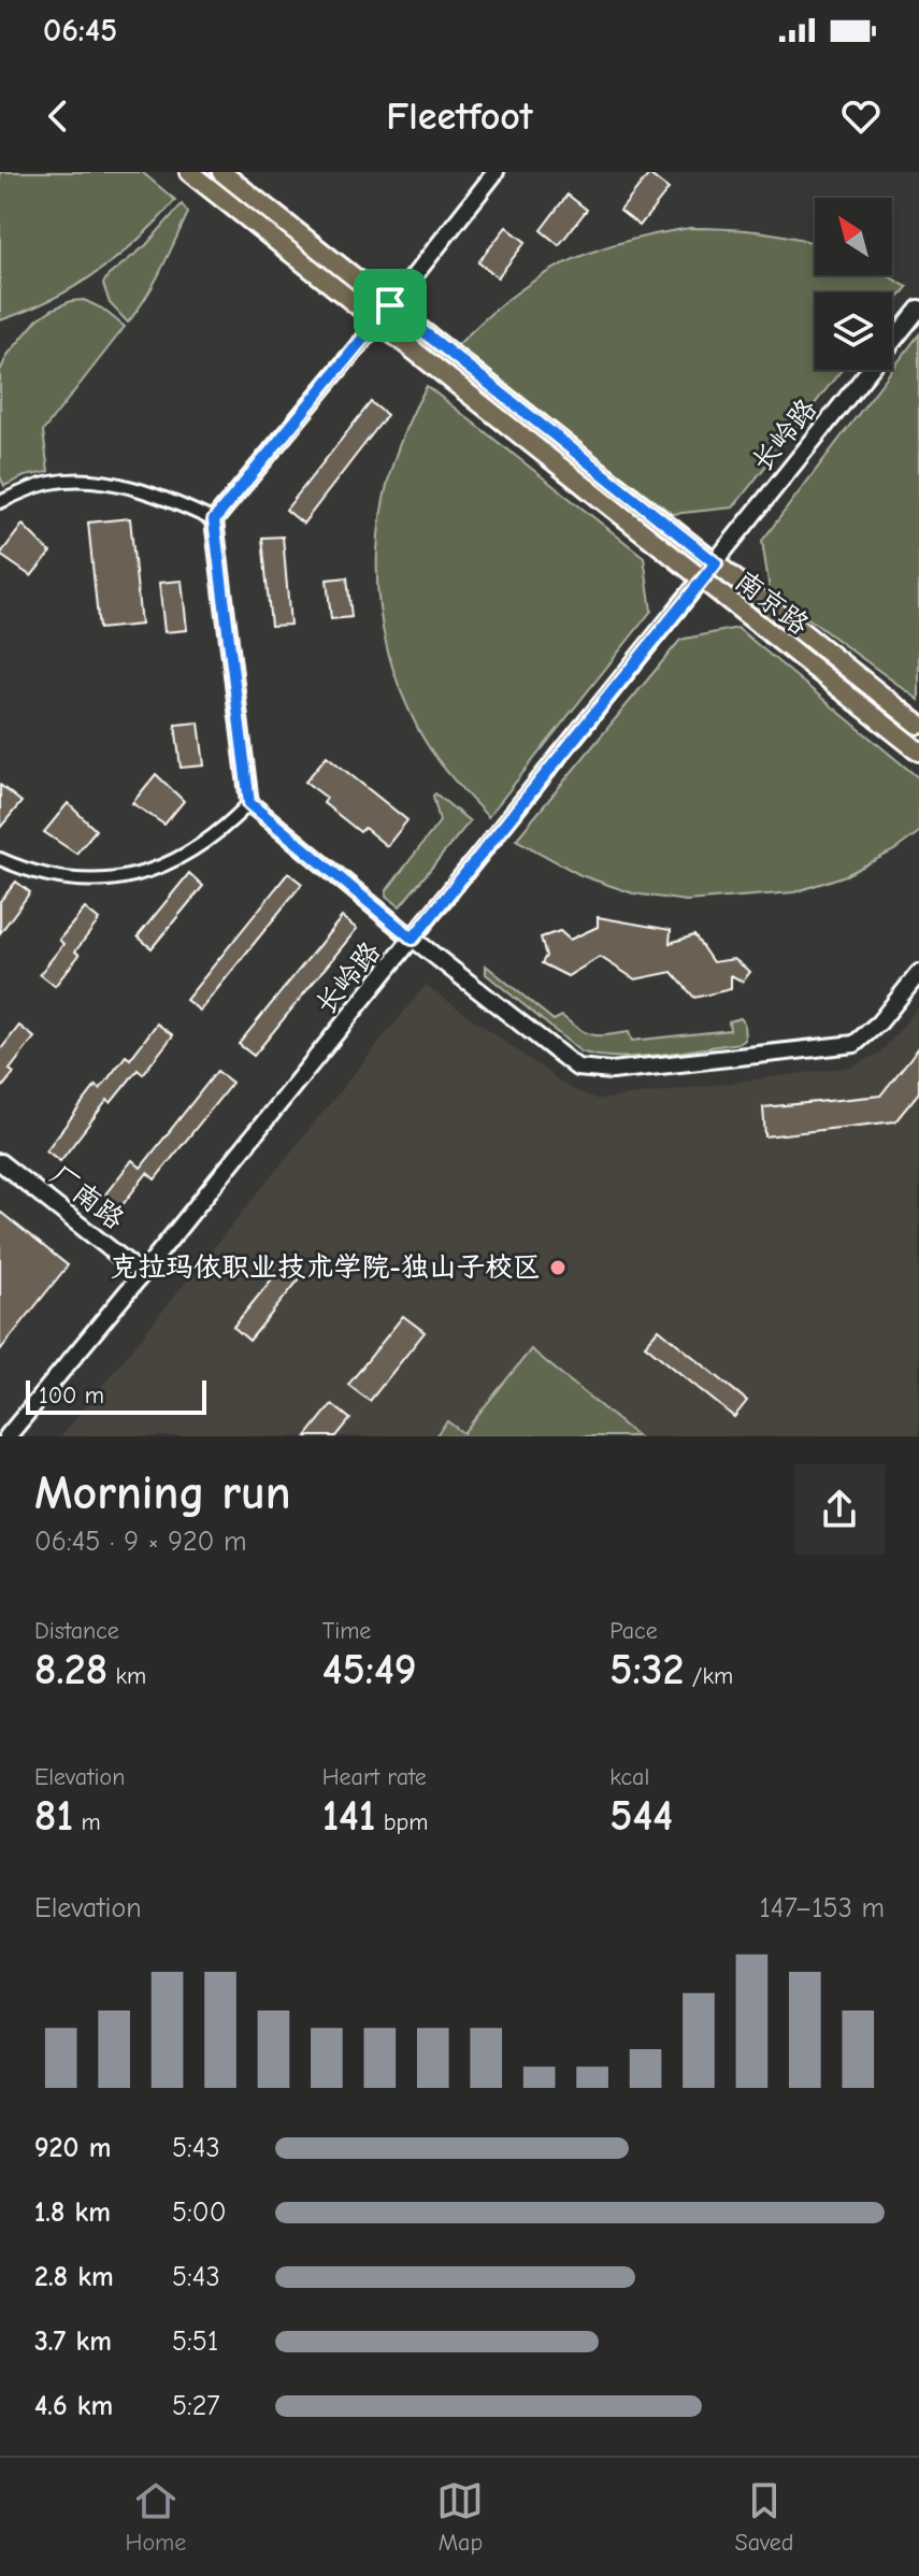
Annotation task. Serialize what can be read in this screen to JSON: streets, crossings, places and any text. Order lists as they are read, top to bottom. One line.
{"streets":{"main road":["南京路"],"street":["长岭路","厂南路"]},"crossings":[["长岭路","南京路"],["长岭路","厂南路"]],"places":["克拉玛依职业技术学院-独山子校区"],"scale_bar":"100 m","north":"top left","page":{"status":"06:45","header":"Fleetfoot","scale":"100 m","heading":["Morning run","06:45 · 9 × 920 m"],"stats":[["Distance","8.28 km"],["Time","45:49"],["Pace","5:32 /km"],["Elevation","81 m"],["Heart rate","141 bpm"],["kcal","544"]],"chart":["Elevation","147–153 m"],"list":[{"name":"920 m","note":"5:43"},{"name":"1.8 km","note":"5:00"},{"name":"2.8 km","note":"5:43"},{"name":"3.7 km","note":"5:51"},{"name":"4.6 km","note":"5:27"}],"tabs":["Home","Map","Saved"]}}
